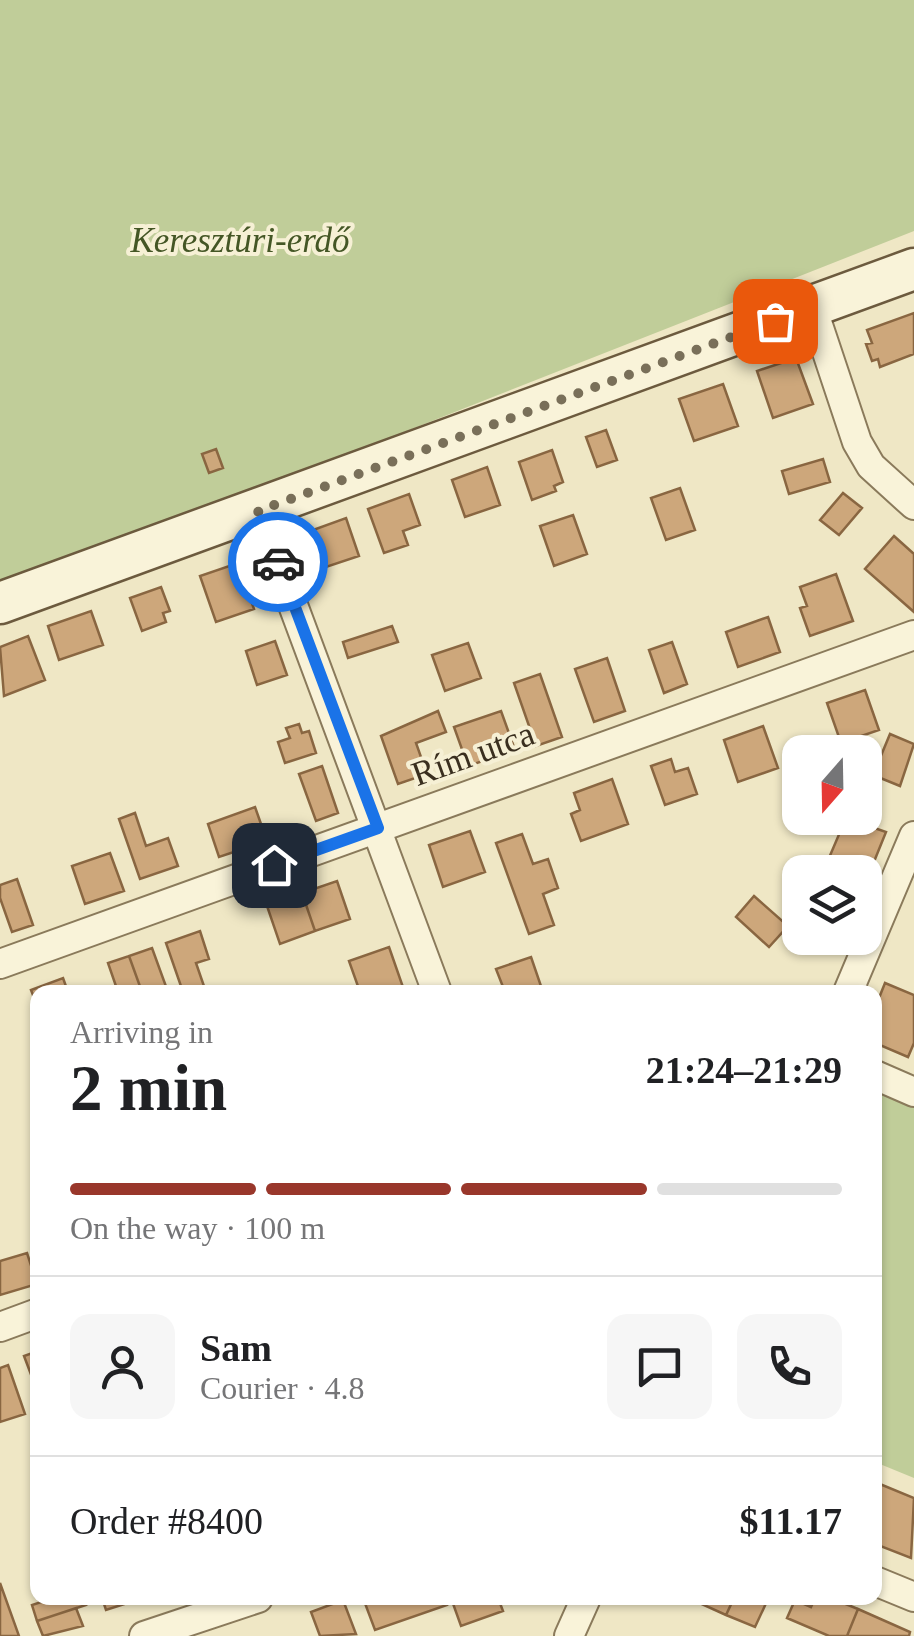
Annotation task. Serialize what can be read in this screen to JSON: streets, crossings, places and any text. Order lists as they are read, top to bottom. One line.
{"streets":{"street":["Rím utca"]},"parks":["Keresztúri-erdő"],"north":"bottom","page":{"heading":["2 min","Arriving in","21:24–21:29"],"panel":["Sam","Courier · 4.8","Order #8400","$11.17"],"bar":"On the way · 100 m"}}
